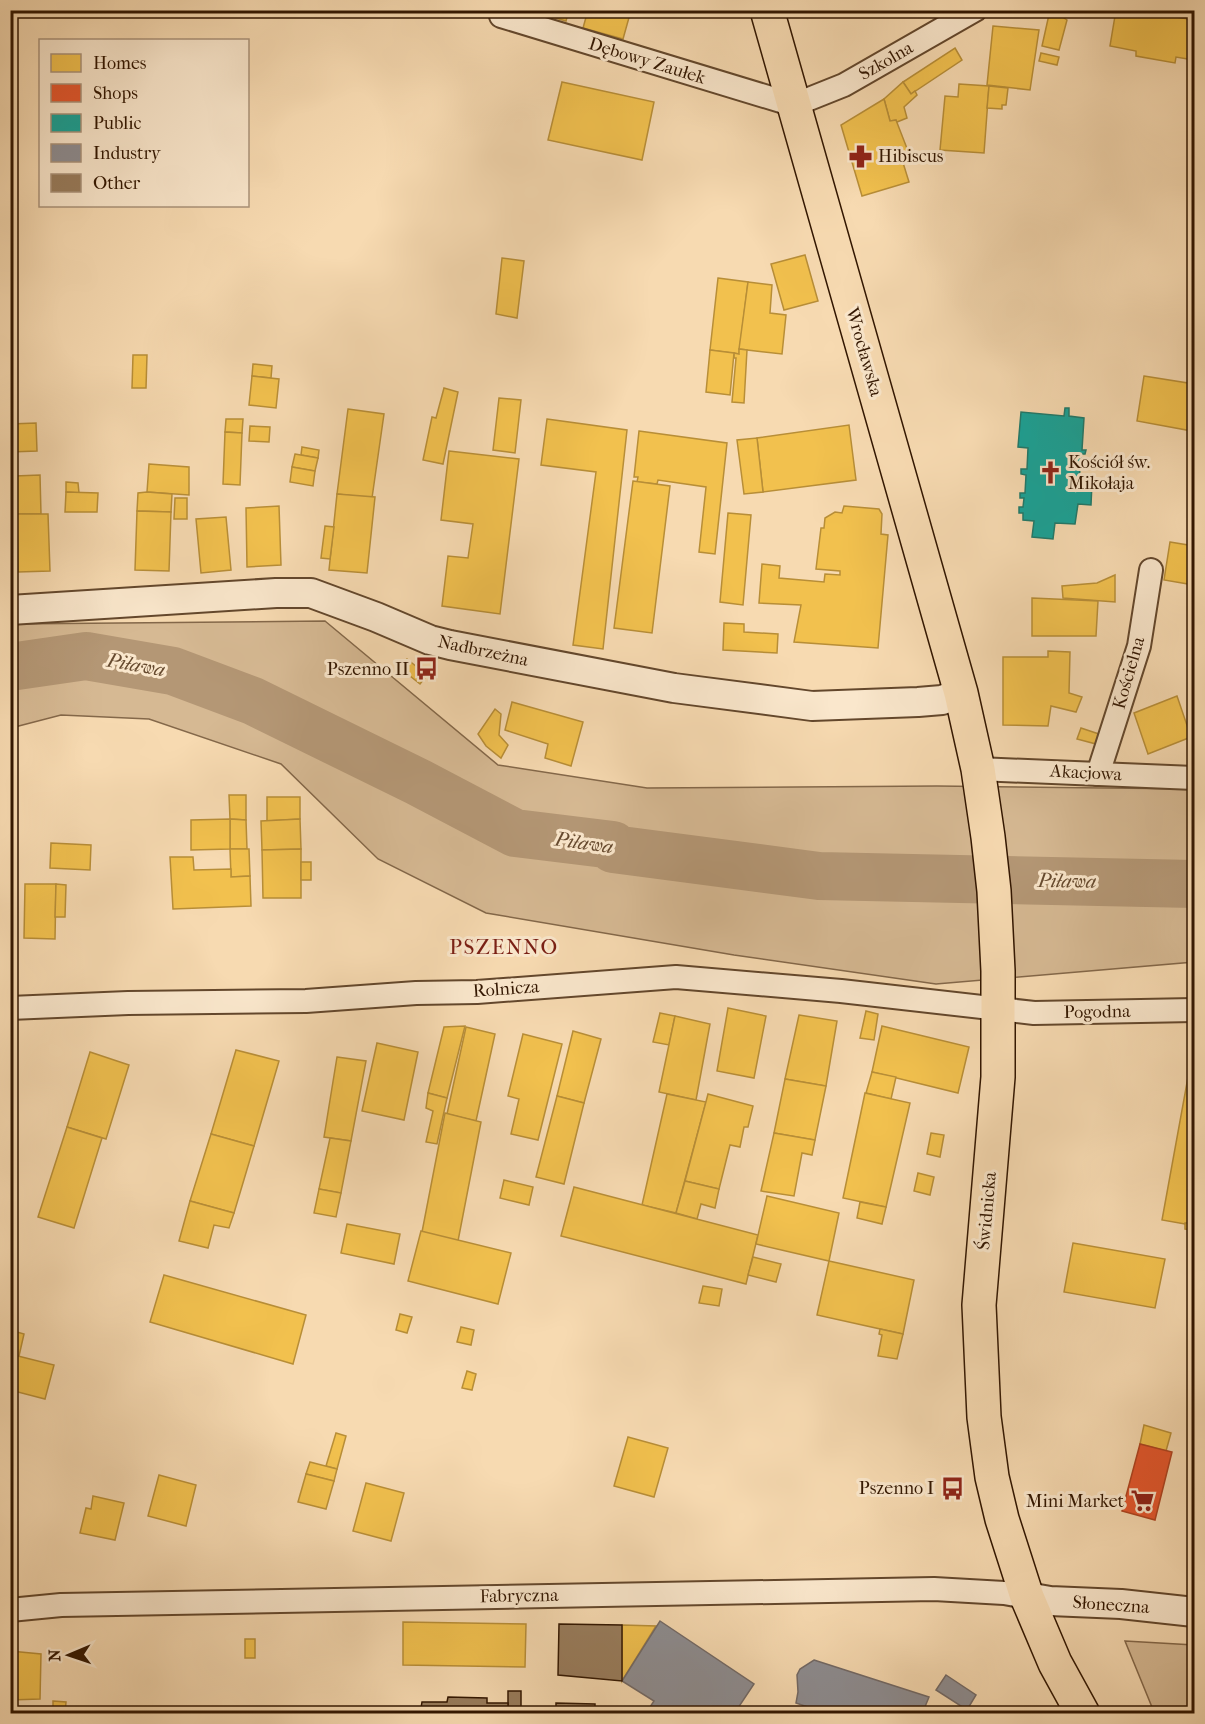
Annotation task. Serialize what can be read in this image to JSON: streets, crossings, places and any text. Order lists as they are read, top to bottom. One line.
{"streets":{"main road":["Wrocławska","Świdnicka"],"street":["Dębowy Zaułek","Szkolna","Nadbrzeżna","Kościelna","Akacjowa","Rolnicza","Pogodna","Fabryczna","Słoneczna"]},"crossings":[["Dębowy Zaułek","Szkolna"],["Dębowy Zaułek","Wrocławska"],["Szkolna","Wrocławska"],["Wrocławska","Nadbrzeżna"],["Wrocławska","Świdnicka"],["Nadbrzeżna","Świdnicka"],["Kościelna","Akacjowa"],["Akacjowa","Świdnicka"],["Rolnicza","Pogodna"],["Rolnicza","Świdnicka"],["Pogodna","Świdnicka"],["Świdnicka","Fabryczna"],["Świdnicka","Słoneczna"],["Fabryczna","Słoneczna"]],"districts":["PSZENNO"],"water":["Piława"],"places":{"pharmacy":["Hibiscus"],"church":["Kościół św. Mikołaja"],"bus stop":["Pszenno II","Pszenno I"],"supermarket":["Mini Market"]},"legend":["Homes","Shops","Public","Industry","Other"],"north":"left"}
